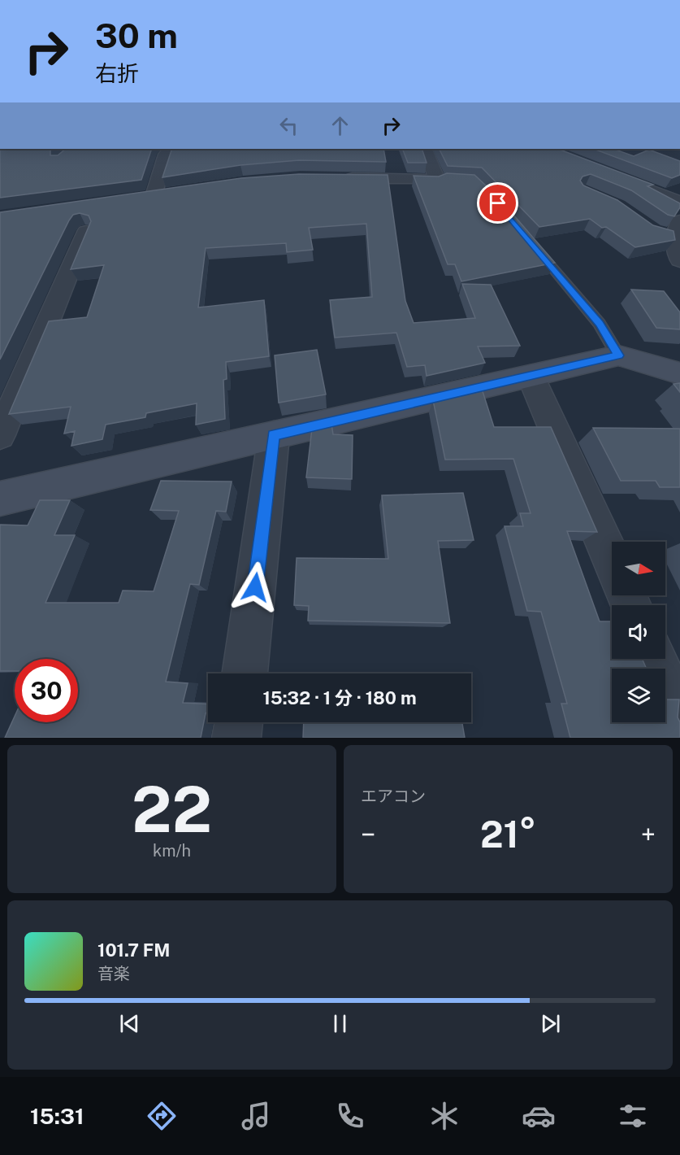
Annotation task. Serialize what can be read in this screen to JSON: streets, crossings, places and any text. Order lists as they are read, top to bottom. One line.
{"north":"right","page":{"turn":["30 m","右折"],"limit":"30","trip":"15:32 · 1 分 · 180 m","tile":[["22","km/h"],"エアコン"],"heat":["−","21°","+"],"song":["101.7 FM","音楽"],"tabs":"15:31"}}
